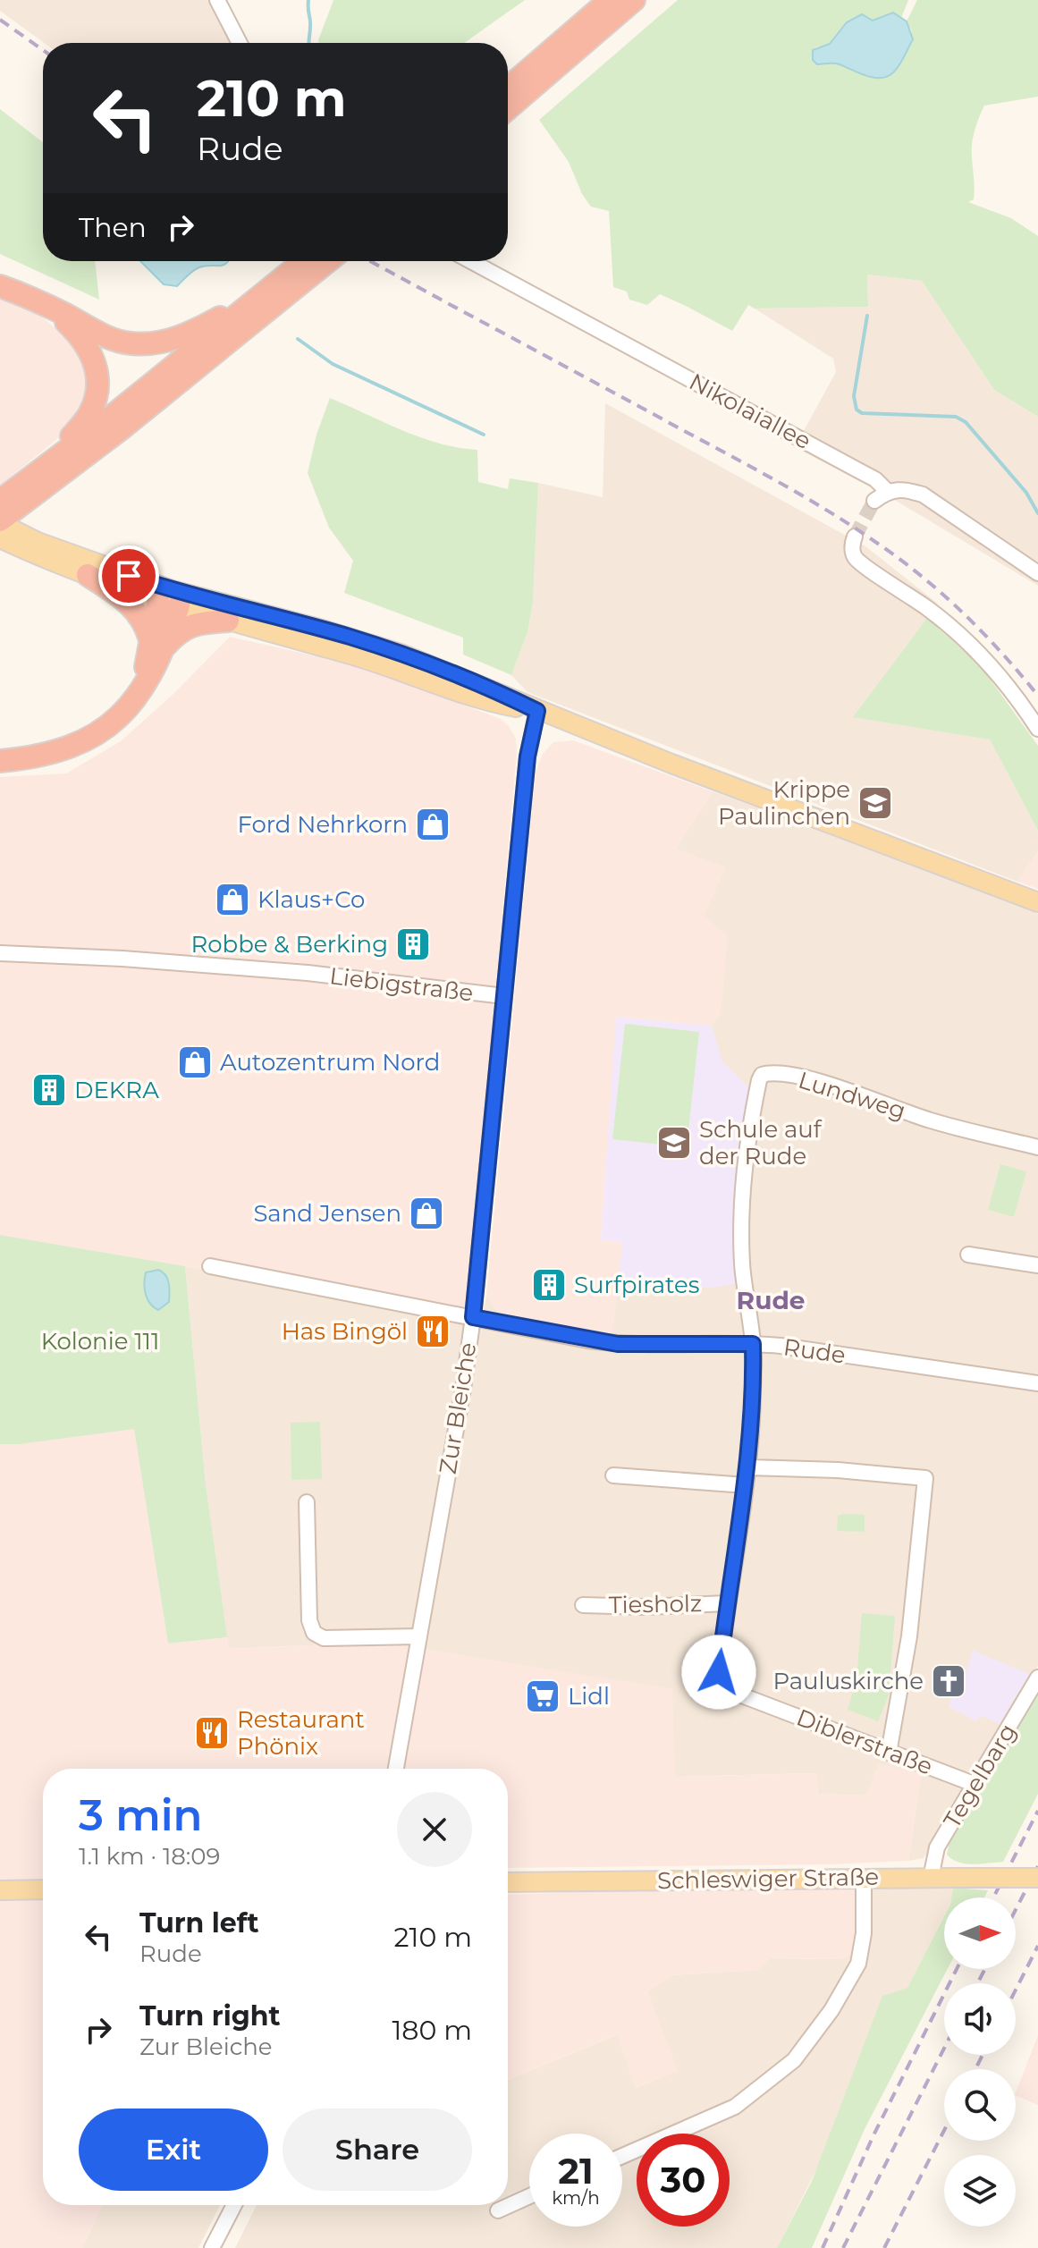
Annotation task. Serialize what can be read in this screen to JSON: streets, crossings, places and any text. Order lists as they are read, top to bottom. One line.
{"streets":{"main road":["Schleswiger Straße"],"street":["Nikolaiallee","Liebigstraße","Lundweg","Rude","Zur Bleiche","Tiesholz","Diblerstraße","Tegelbarg"]},"crossings":[["Liebigstraße","Zur Bleiche"],["Lundweg","Rude"],["Lundweg","Diblerstraße"],["Rude","Zur Bleiche"],["Rude","Diblerstraße"],["Tiesholz","Diblerstraße"],["Diblerstraße","Tegelbarg"],["Tegelbarg","Schleswiger Straße"]],"districts":["Rude"],"parks":["Kolonie 111"],"places":{"school or university":["Krippe Paulinchen","Schule auf der Rude"],"shop":["Ford Nehrkorn","Klaus+Co","Autozentrum Nord","Sand Jensen"],"building":["Robbe & Berking","DEKRA","Surfpirates"],"restaurant":["Has Bingöl","Restaurant Phönix"],"church":["Pauluskirche"],"supermarket":["Lidl"]},"north":"right","page":{"turn":["210 m","Rude"],"then":"Then","heading":["3 min","1.1 km · 18:09"],"list":[{"name":"Turn left","note":"Rude","value":"210 m"},{"name":"Turn right","note":"Zur Bleiche","value":"180 m"}],"buttons":["Exit","Share"],"speed":"21 km/h","limit":"30"}}
